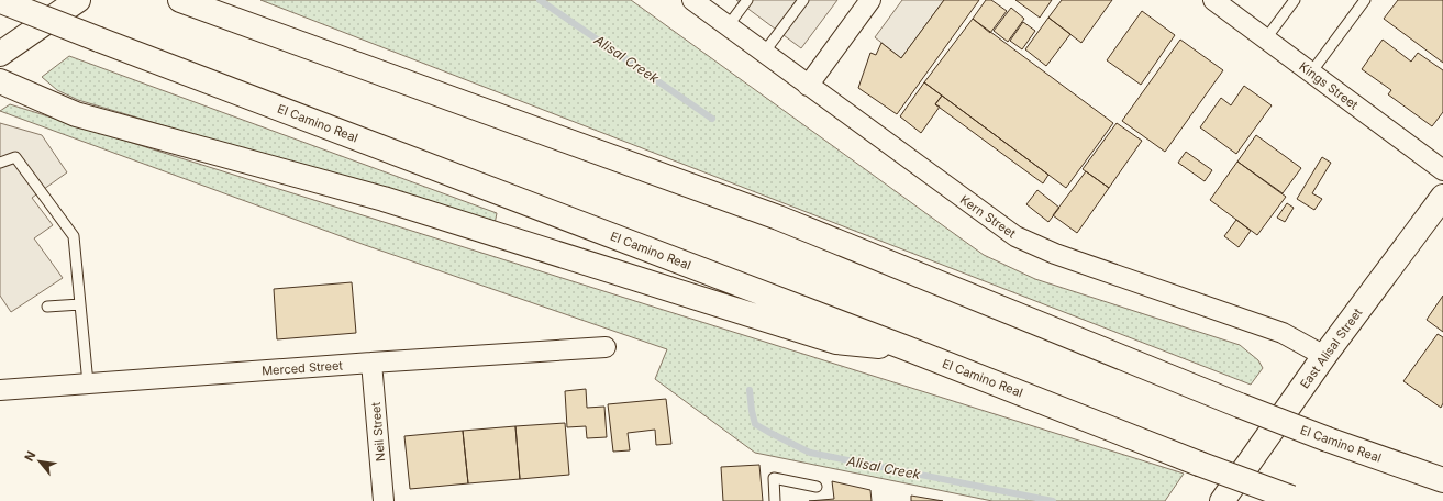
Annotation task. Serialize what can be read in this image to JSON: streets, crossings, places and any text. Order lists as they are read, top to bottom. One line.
{"streets":{"main road":["El Camino Real","East Alisal Street"],"street":["Kings Street","Kern Street","Merced Street","Neil Street"]},"crossings":[["Kern Street","East Alisal Street"],["Merced Street","Neil Street"]],"water":["Alisal Creek"],"north":"top left"}
